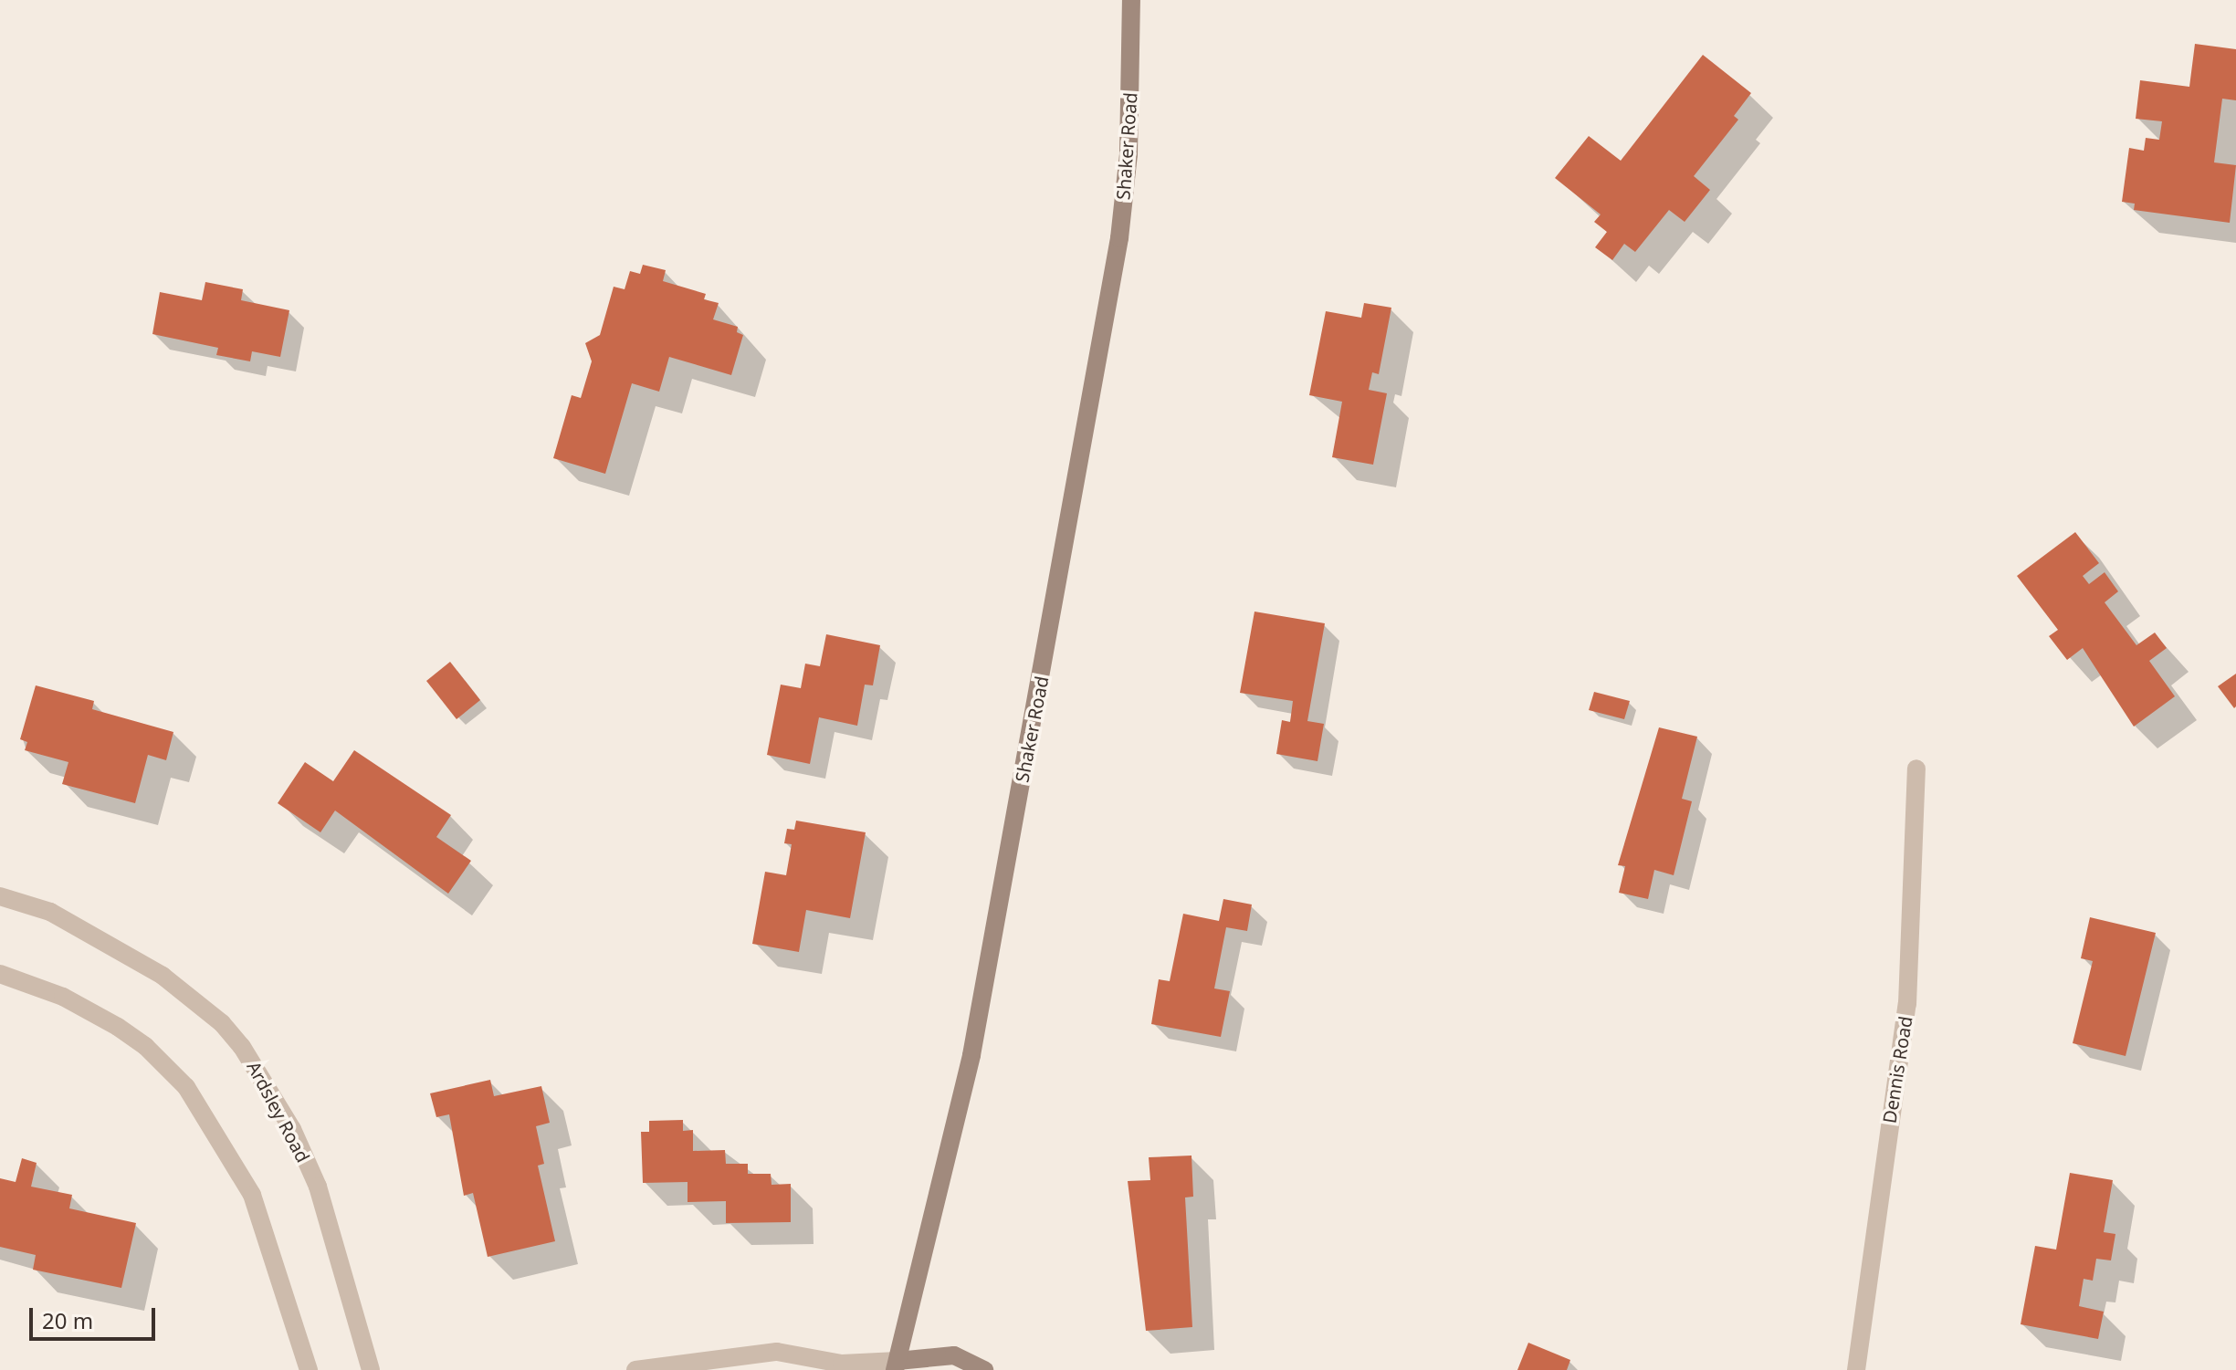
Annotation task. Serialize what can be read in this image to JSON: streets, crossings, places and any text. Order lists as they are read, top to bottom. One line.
{"streets":{"main road":["Shaker Road"],"street":["Dennis Road","Ardsley Road"]},"scale_bar":"20 m"}
